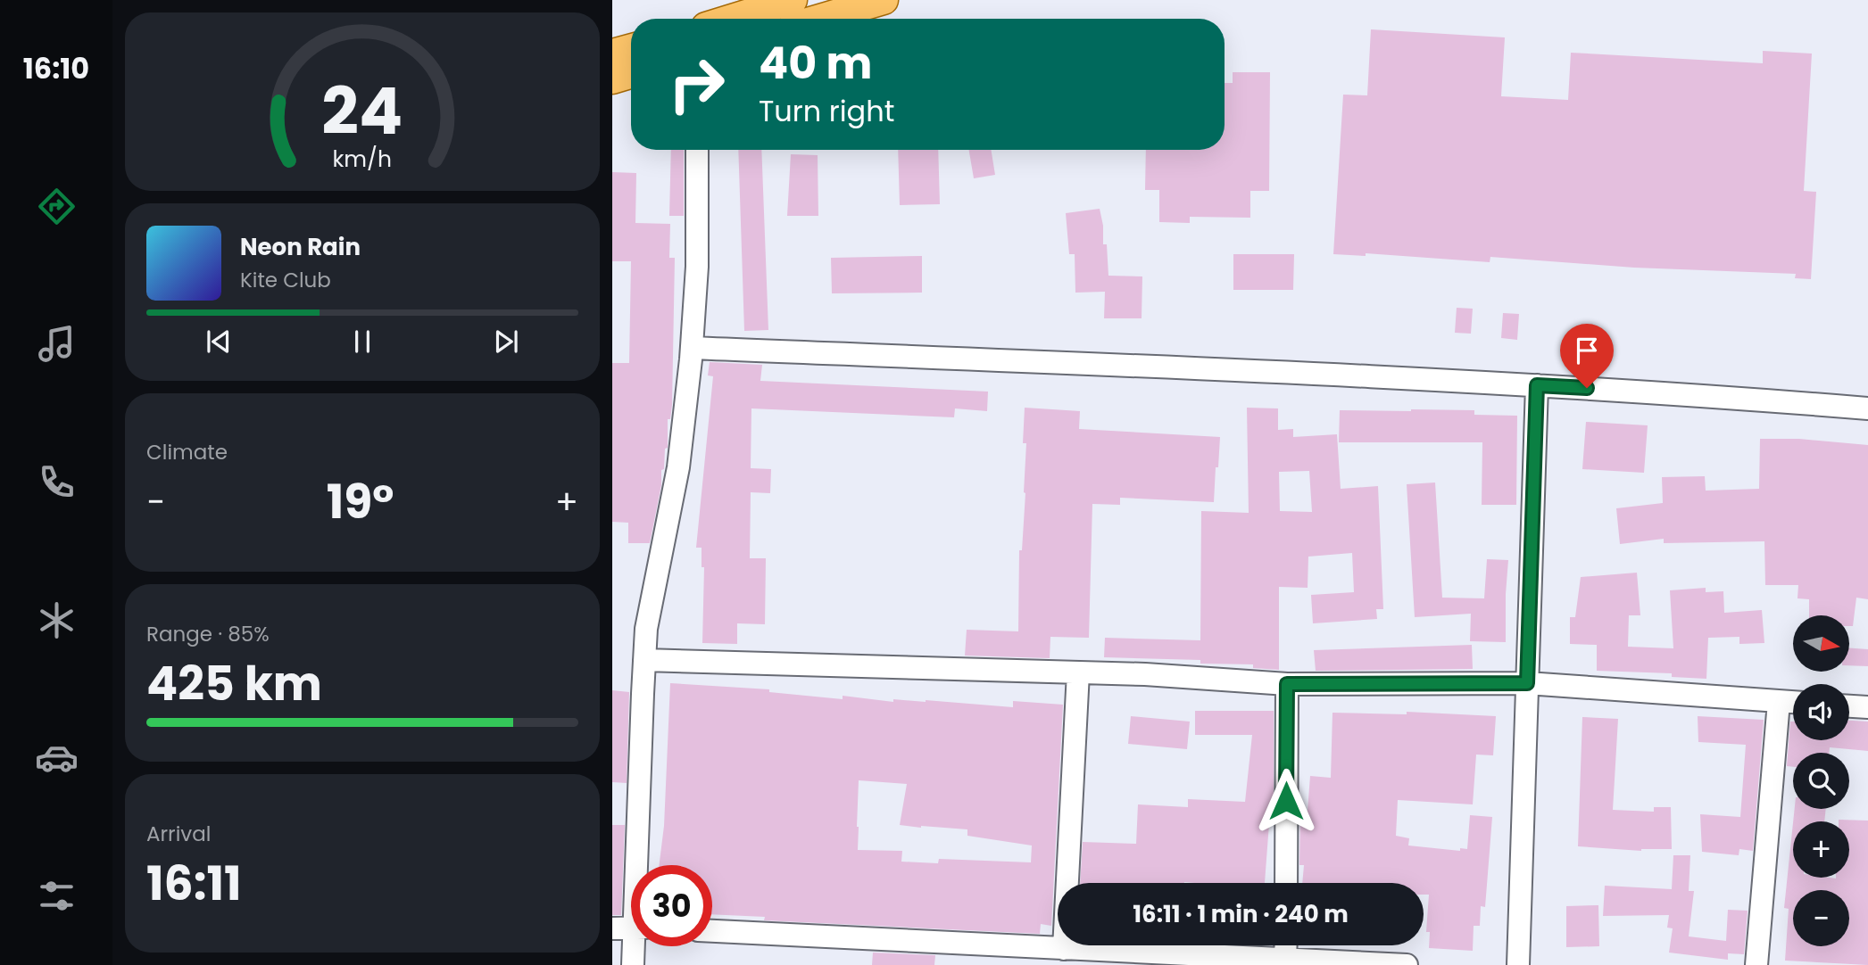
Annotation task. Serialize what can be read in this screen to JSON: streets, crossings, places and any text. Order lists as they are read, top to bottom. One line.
{"north":"right","page":{"tabs":"16:10","turn":["40 m","Turn right"],"song":["Neon Rain","Kite Club"],"tile":["Climate",["Range · 85%","425 km"],["Arrival","16:11"]],"heat":["−","19°","+"],"map_buttons":["+","−"],"limit":"30","trip":"16:11 · 1 min · 240 m","gauge":["24","km/h"]}}
